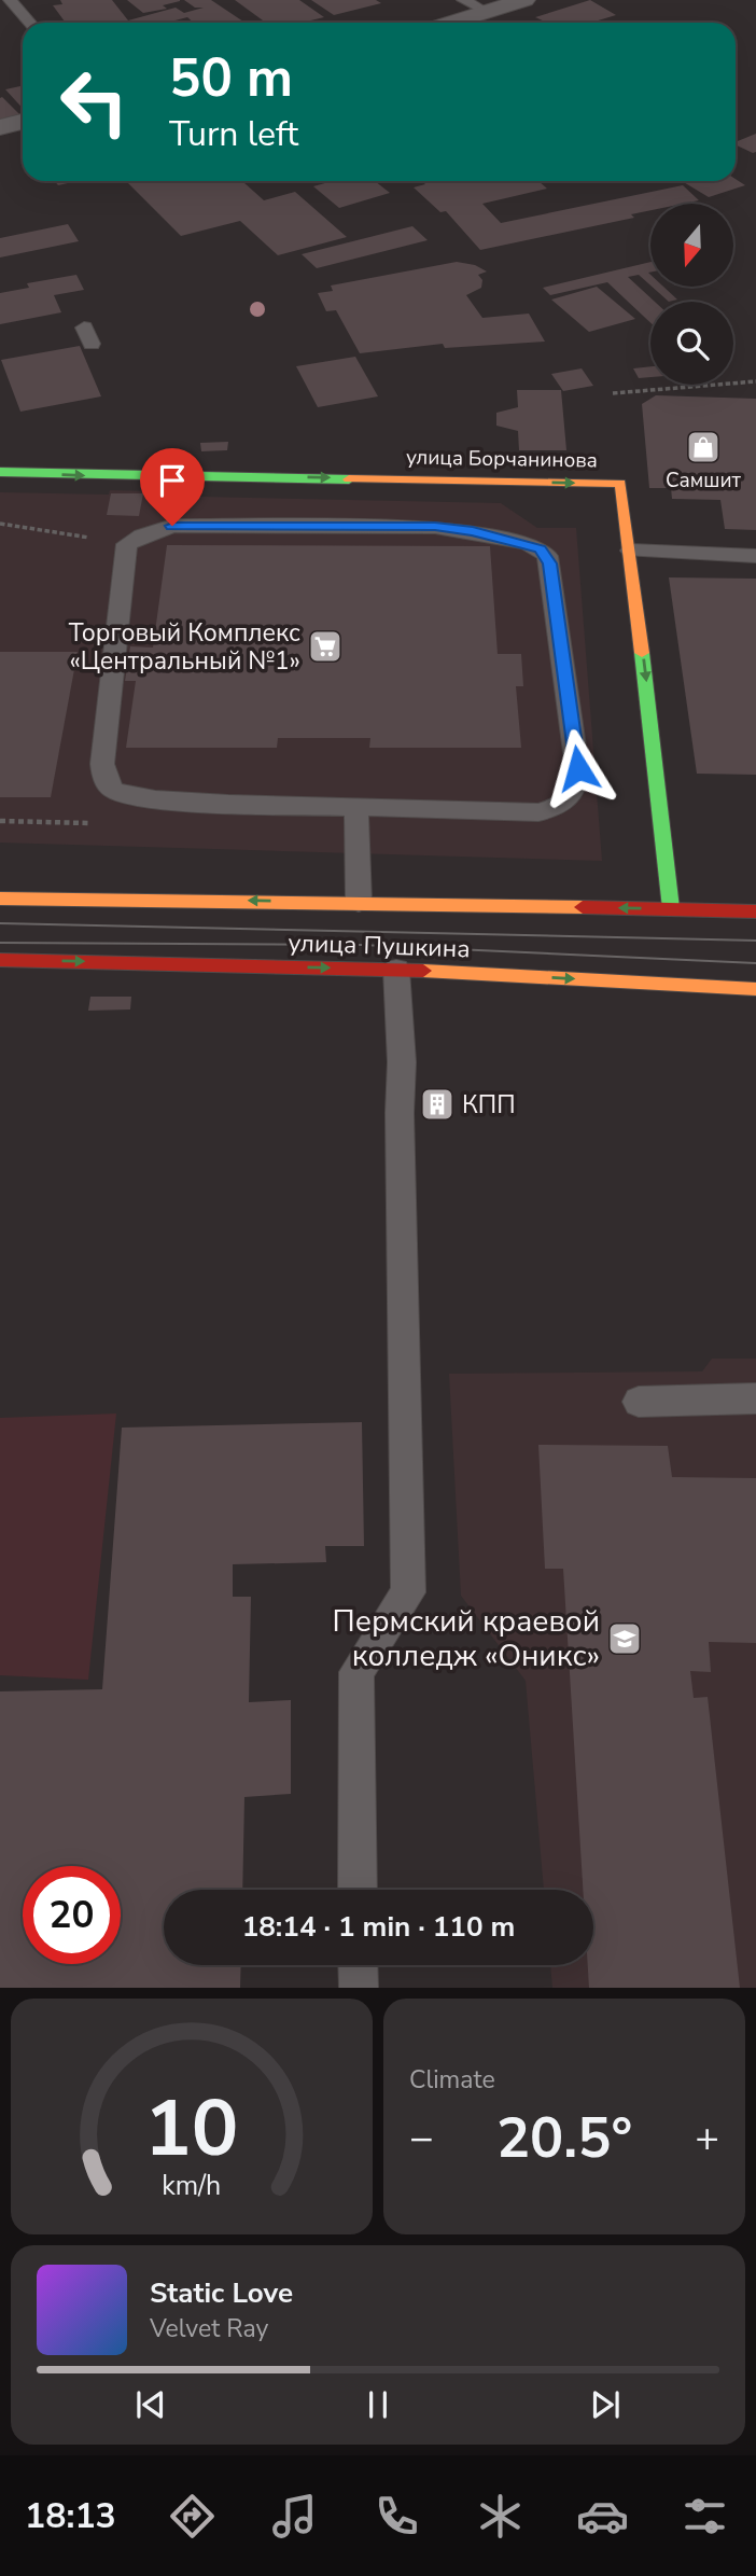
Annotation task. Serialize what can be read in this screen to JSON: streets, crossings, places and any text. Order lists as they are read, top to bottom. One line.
{"streets":{"street":["улица Борчанинова","улица Пушкина"]},"crossings":[["улица Борчанинова","улица Пушкина"]],"places":{"shop":["Самшит"],"supermarket":["Торговый Комплекс «Центральный №1»"],"building":["КПП"],"school or university":["Пермский краевой колледж «Оникс»"]},"north":"bottom","page":{"turn":["50 m","Turn left"],"limit":"20","trip":"18:14 · 1 min · 110 m","tile":"Climate","heat":["−","20.5°","+"],"song":["Static Love","Velvet Ray"],"tabs":"18:13","gauge":["10","km/h"]}}
